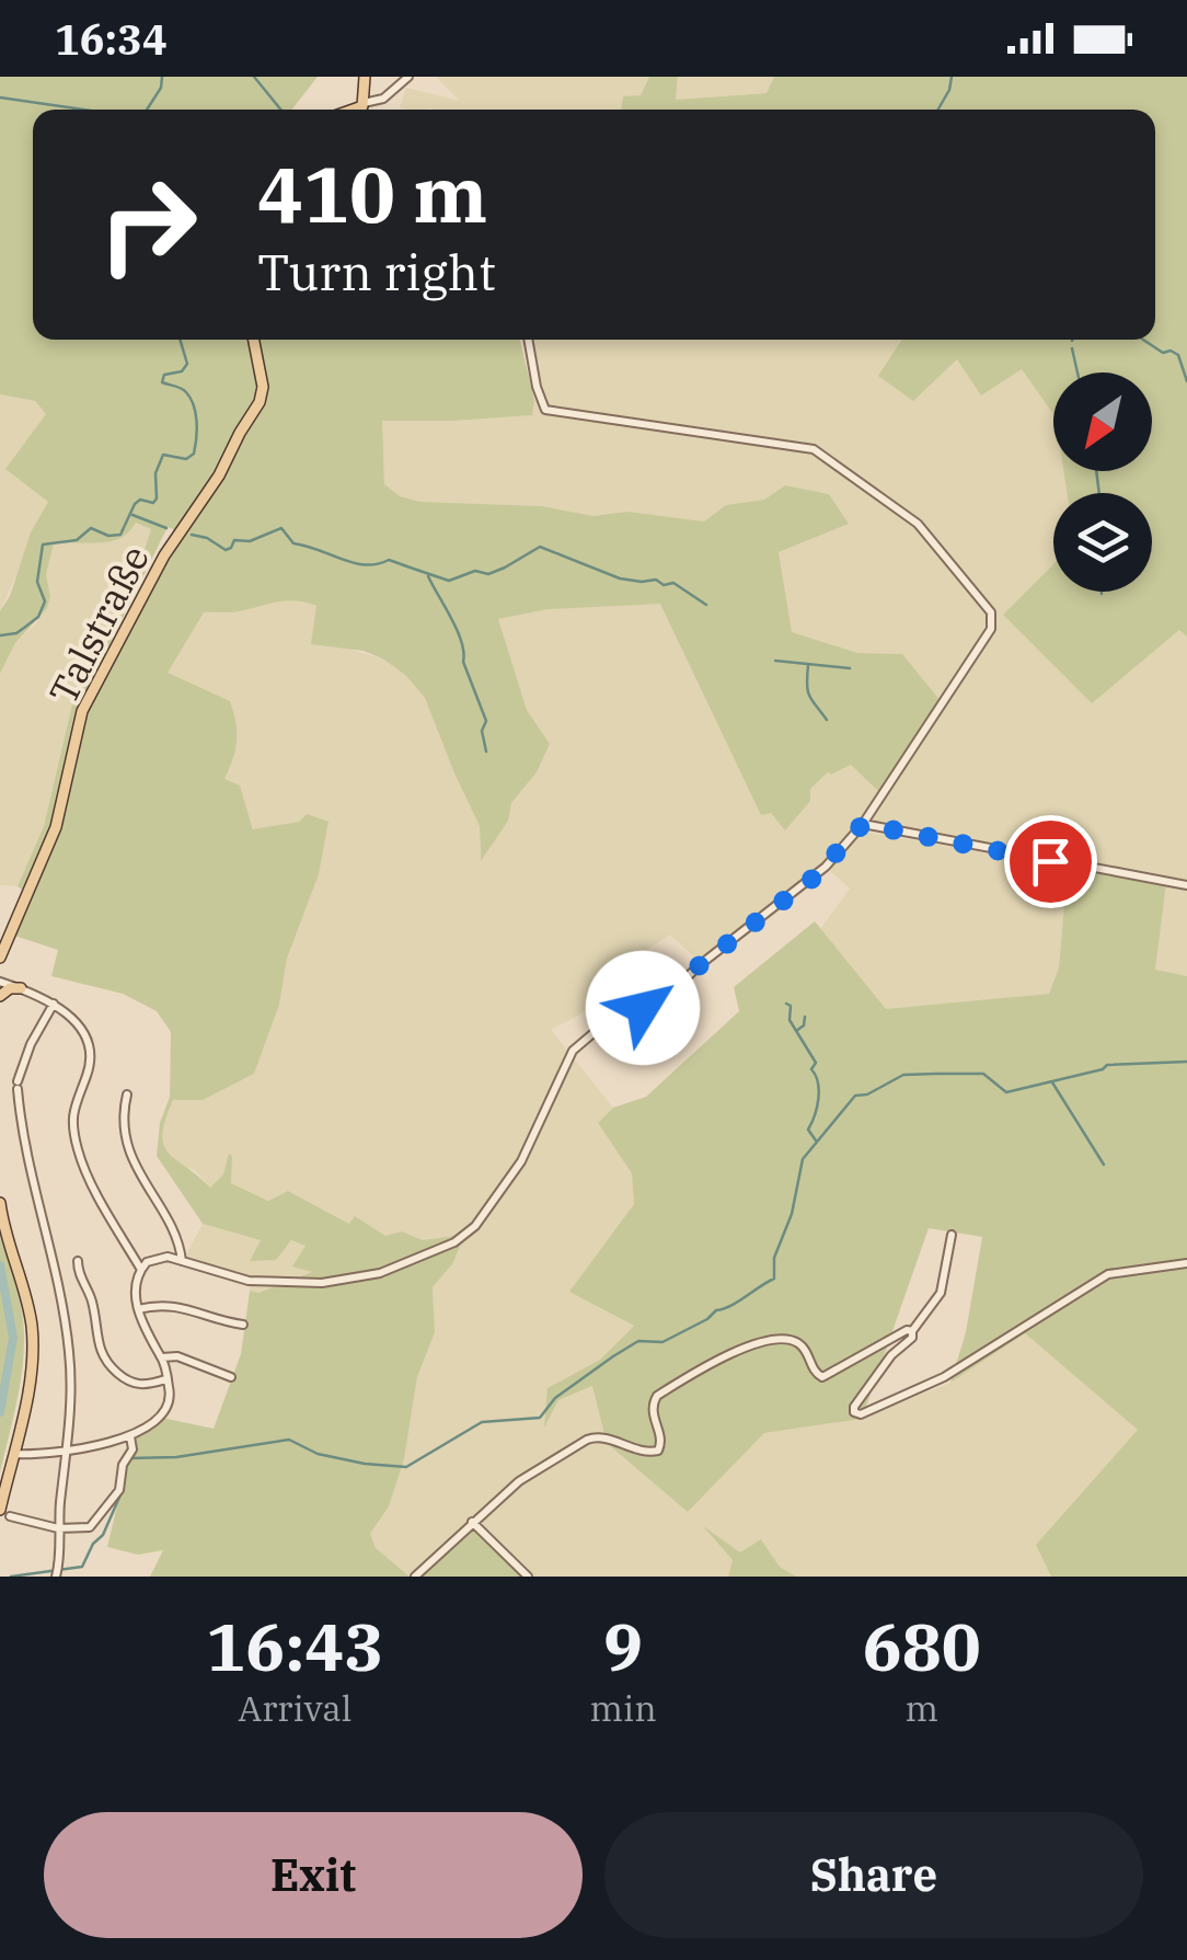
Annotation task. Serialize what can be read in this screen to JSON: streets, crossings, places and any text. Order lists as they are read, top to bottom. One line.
{"streets":{"main road":["Talstraße"]},"north":"bottom left","page":{"status":"16:34","turn":["410 m","Turn right"],"eta":["16:43","Arrival","9","min","680","m"],"buttons":["Exit","Share"]}}
